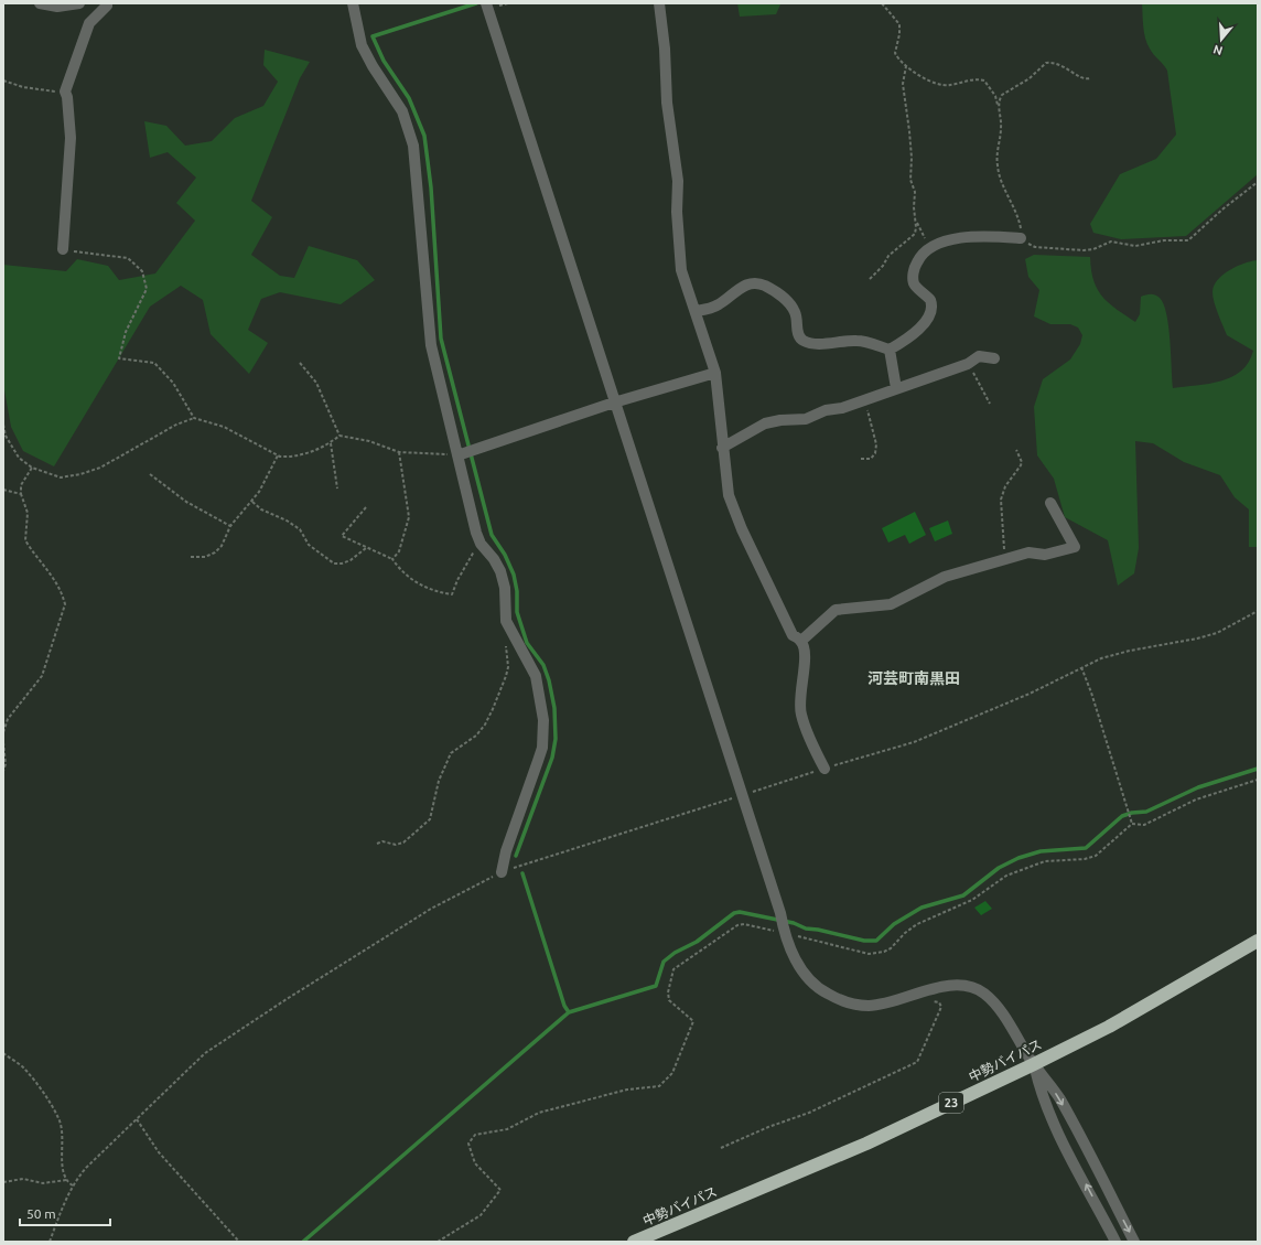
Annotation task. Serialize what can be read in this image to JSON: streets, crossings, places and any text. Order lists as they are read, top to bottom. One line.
{"streets":{"highway":["中勢バイパス","23"]},"districts":["河芸町南黒田"],"scale_bar":"50 m","north":"bottom"}
